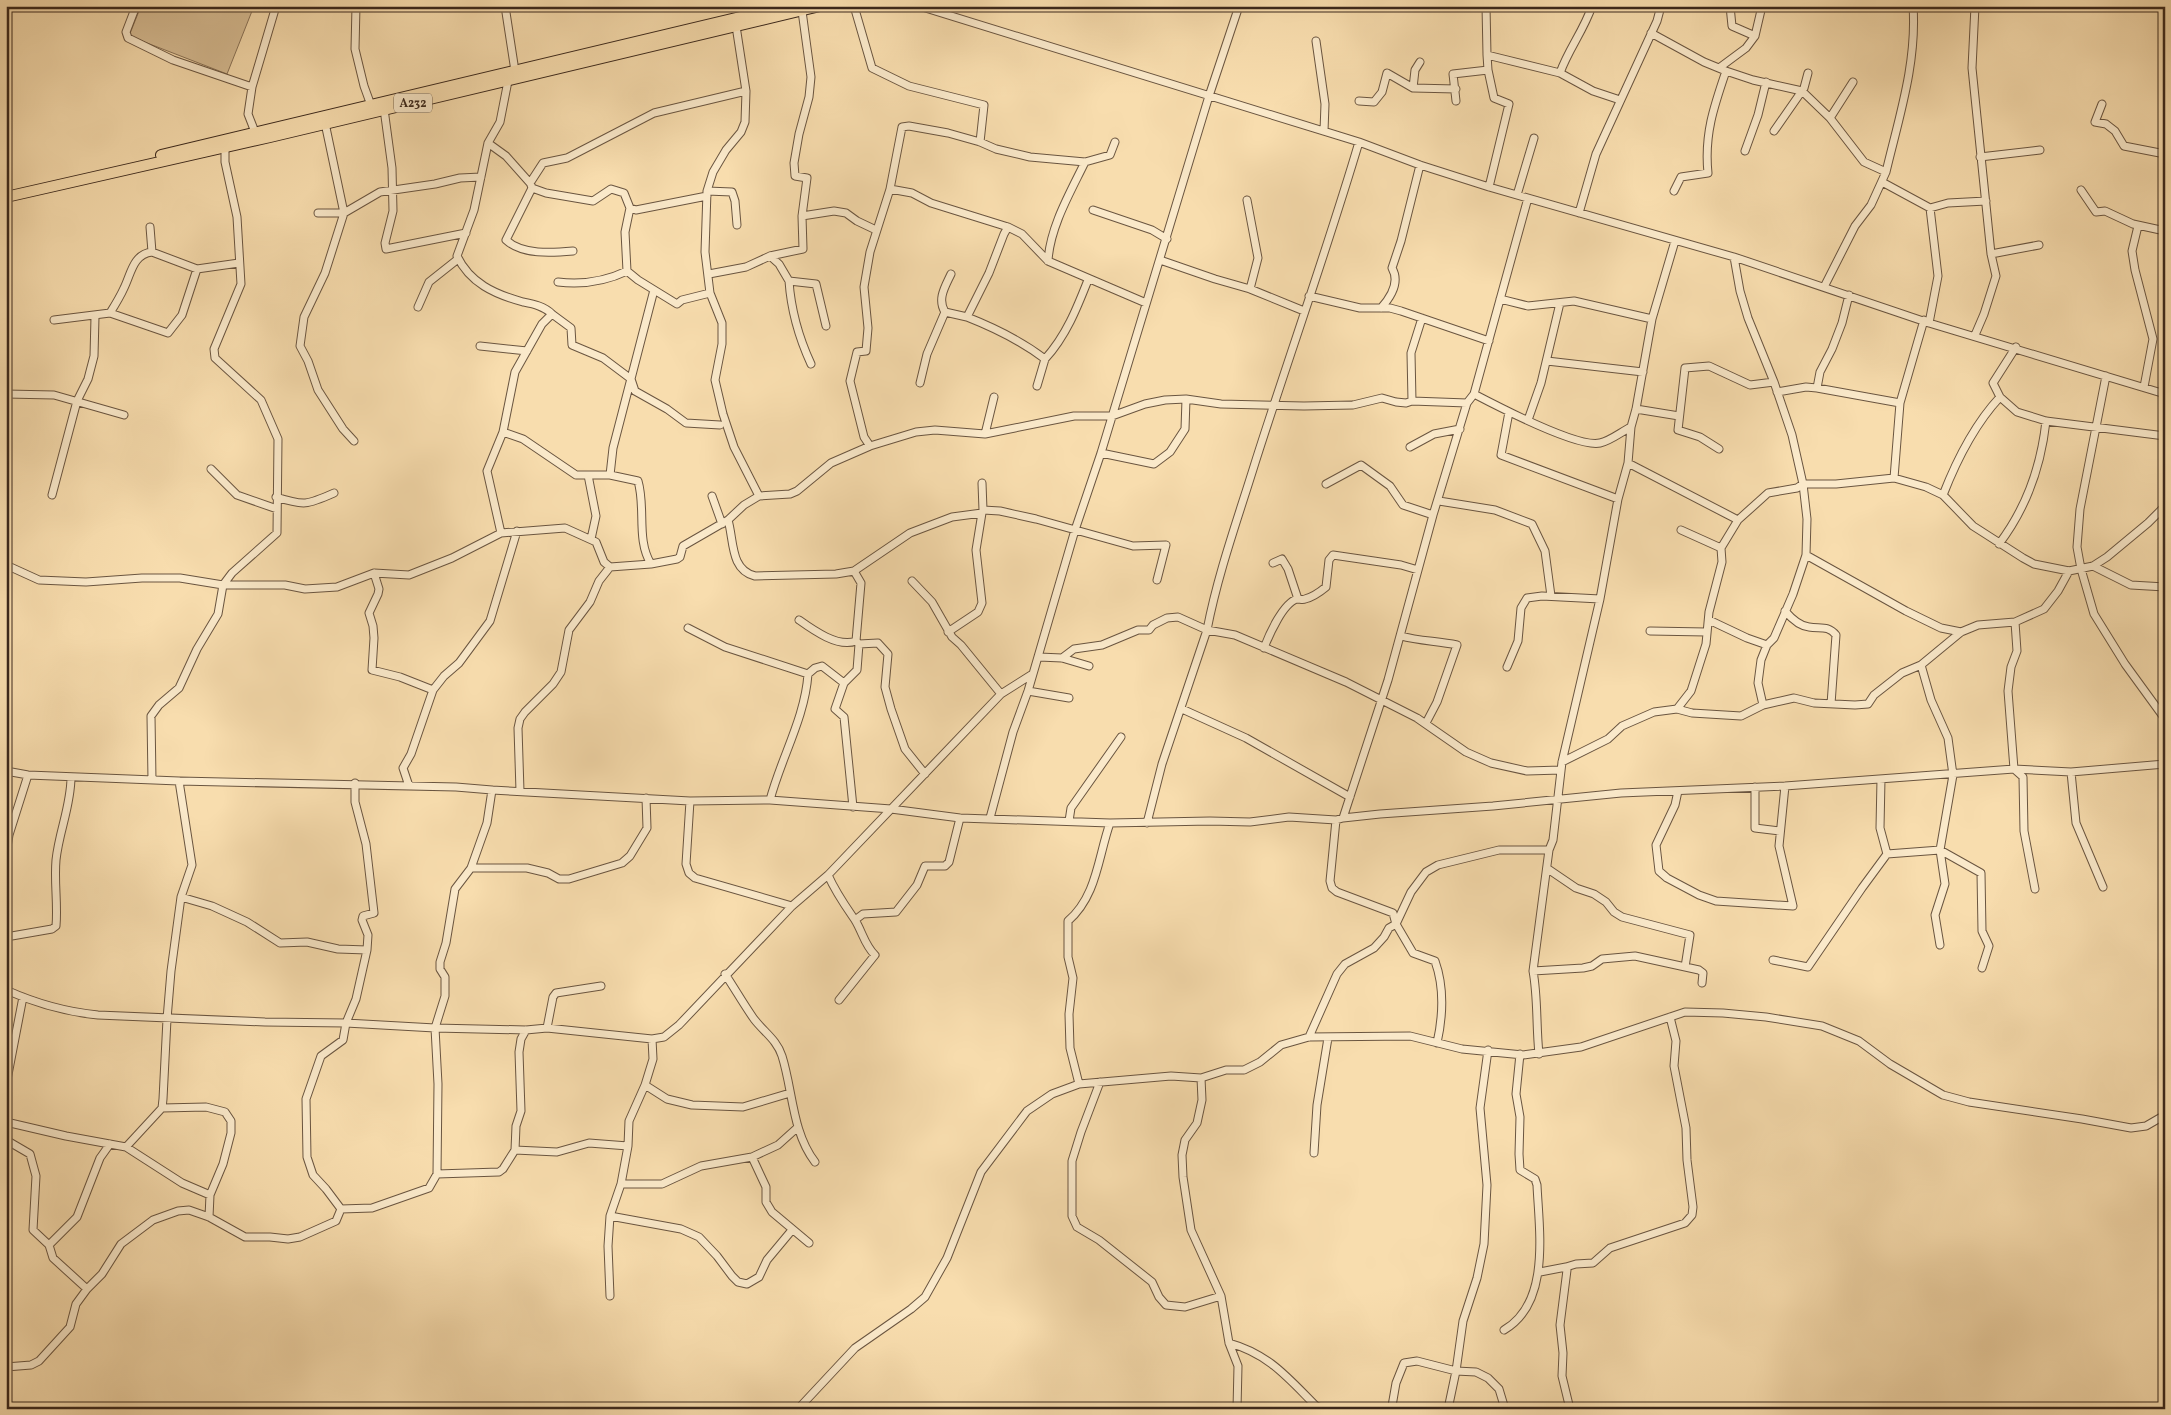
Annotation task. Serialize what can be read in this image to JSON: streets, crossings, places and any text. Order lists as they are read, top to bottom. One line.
{"streets":{"highway":["A232"]}}
